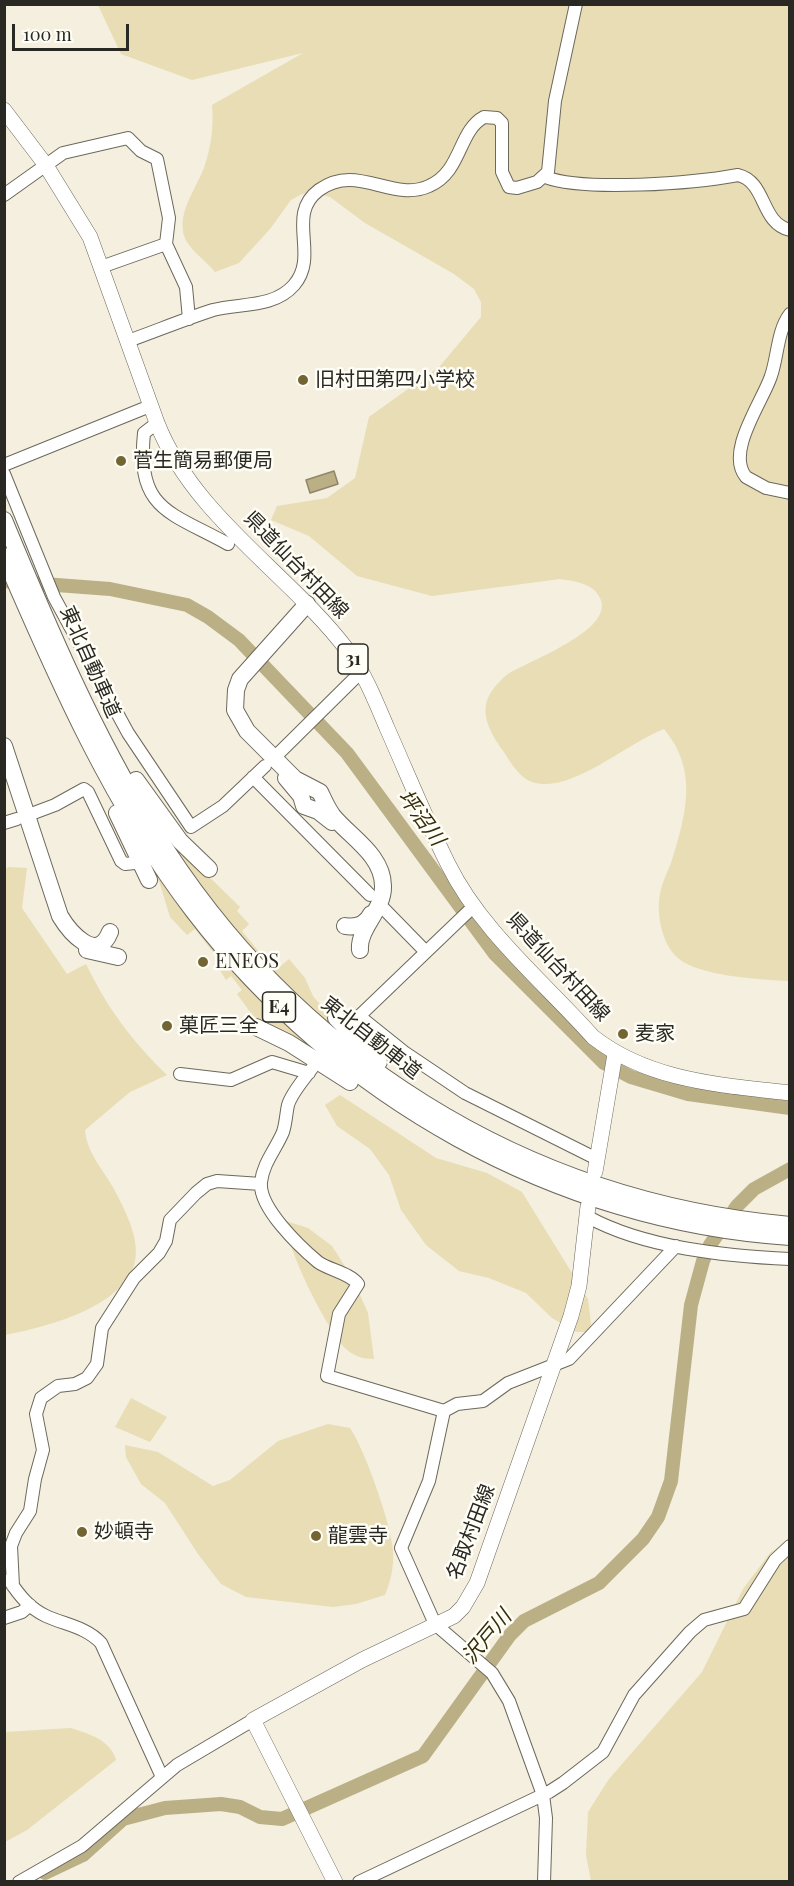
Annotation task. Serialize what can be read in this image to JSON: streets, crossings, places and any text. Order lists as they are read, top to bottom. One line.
{"streets":{"highway":["東北自動車道","E4"],"main road":["県道仙台村田線","31","名取村田線"]},"water":["坪沼川","沢戸川"],"places":["旧村田第四小学校","菅生簡易郵便局","ENEOS","菓匠三全","麦家","妙頓寺","龍雲寺"],"scale_bar":"100 m"}
